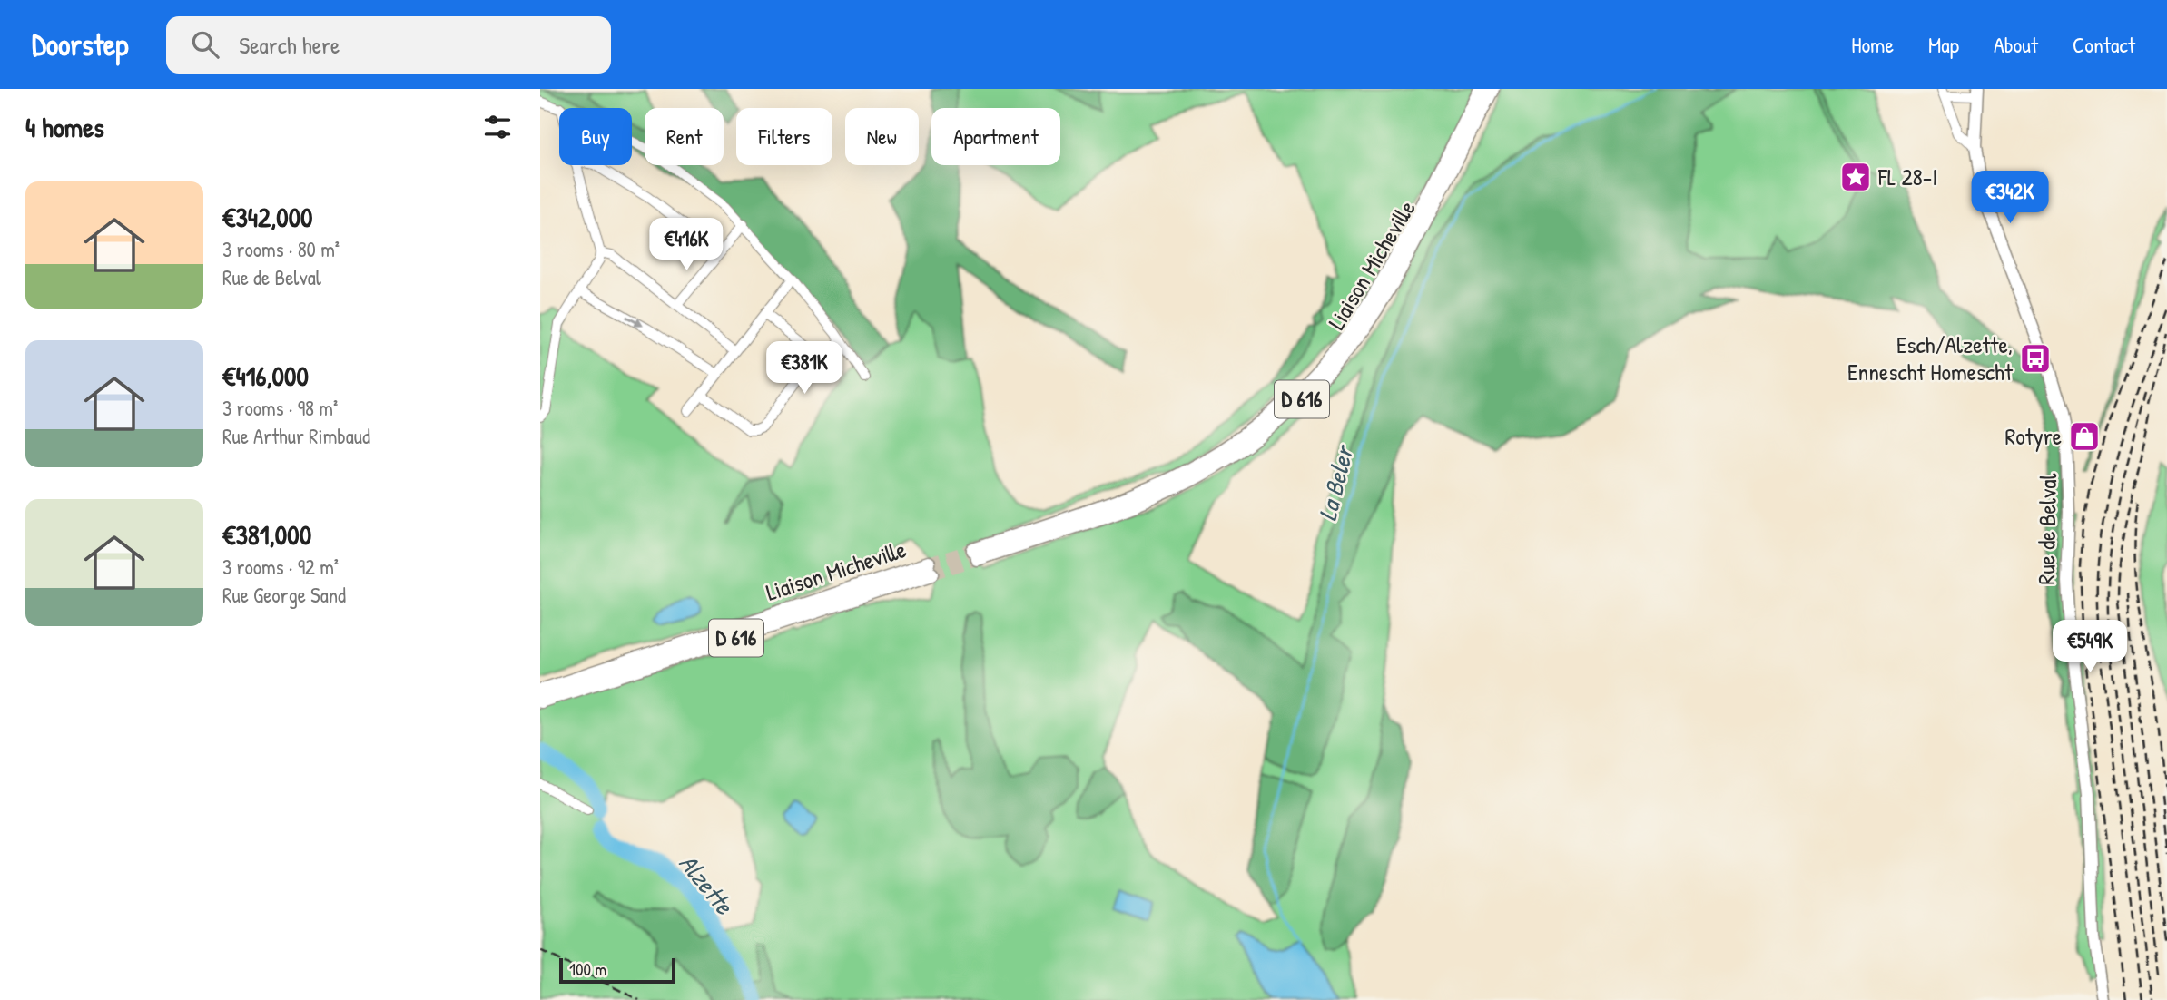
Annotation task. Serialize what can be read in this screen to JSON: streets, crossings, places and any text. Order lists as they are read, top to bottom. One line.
{"streets":{"highway":["Liaison Micheville","D 616"],"main road":["Rue de Belval"]},"water":["La Beler","Alzette"],"places":{"place":["FL 28-I"],"bus stop":["Esch/Alzette, Ennescht Homescht"],"shop":["Rotyre"]},"scale_bar":"100 m","page":{"header":"Doorstep","search":"Search here","nav":["Home","Map","About","Contact"],"heading":"4 homes","chip":["Buy","Rent","Filters","New","Apartment"],"list":[{"name":"€342,000","note":"3 rooms · 80 m² · Rue de Belval"},{"name":"€416,000","note":"3 rooms · 98 m² · Rue Arthur Rimbaud"},{"name":"€381,000","note":"3 rooms · 92 m² · Rue George Sand"}],"price":["€342K","€416K","€381K","€549K"],"scale":"100 m"}}
